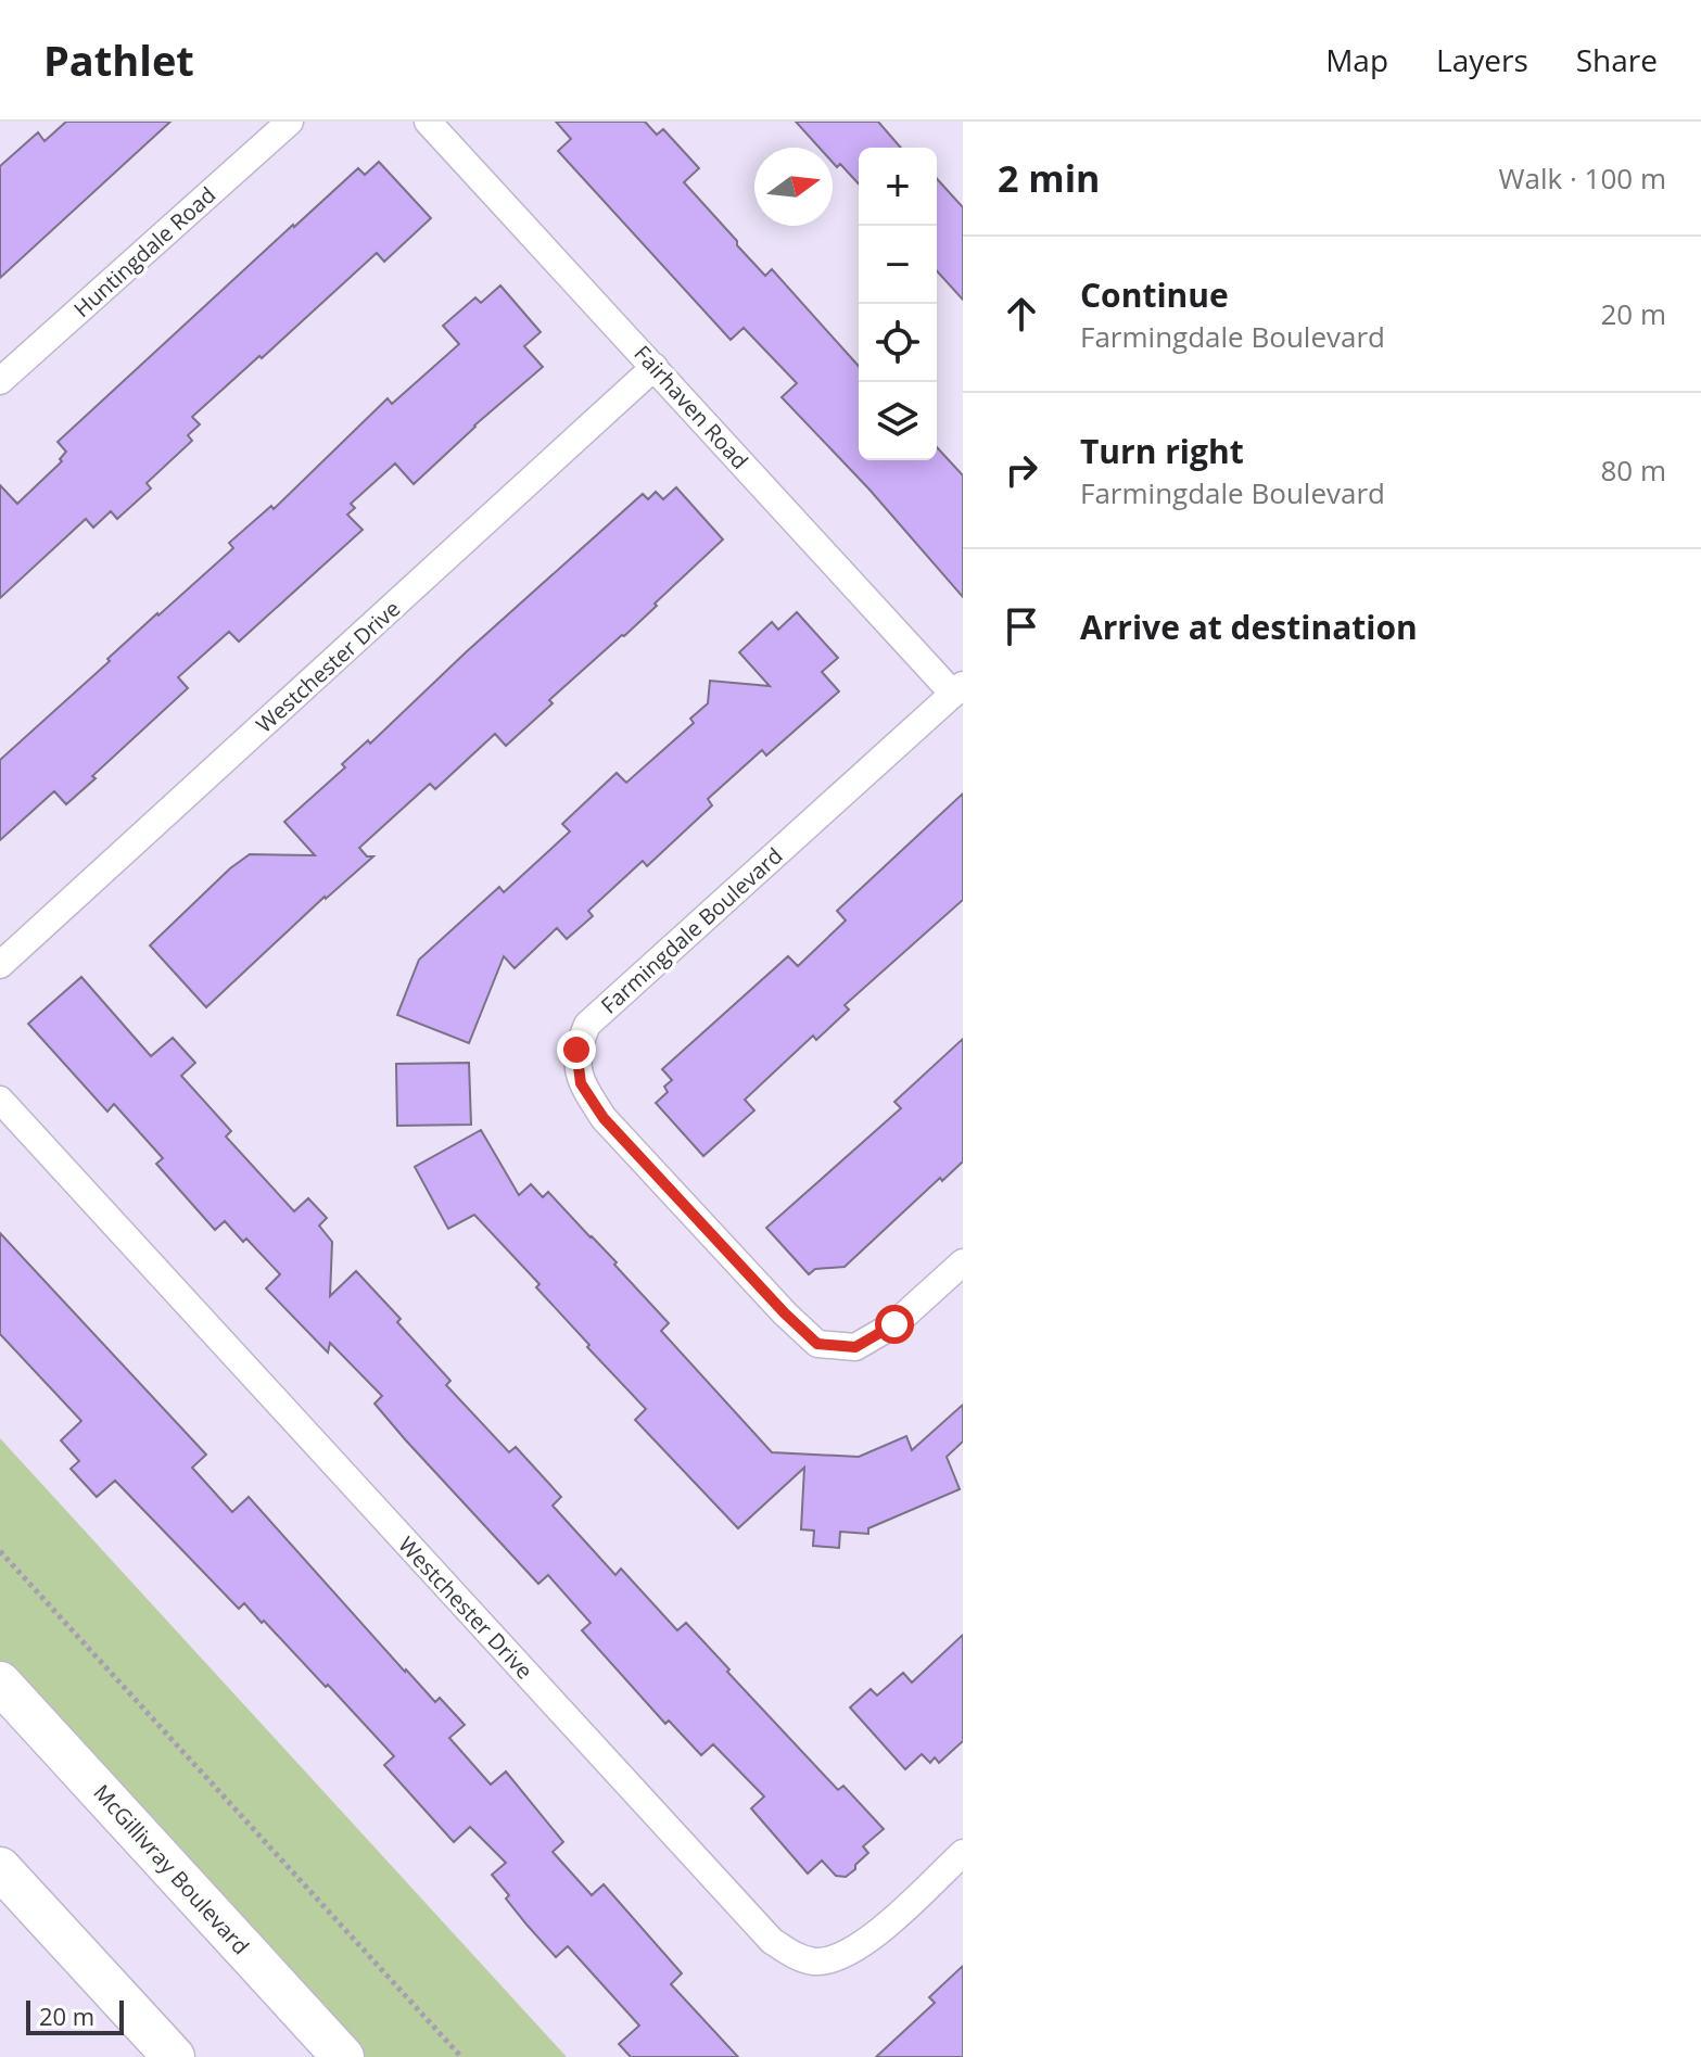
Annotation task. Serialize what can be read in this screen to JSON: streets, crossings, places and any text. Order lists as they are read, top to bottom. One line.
{"streets":{"main road":["McGillivray Boulevard"],"street":["Huntingdale Road","Fairhaven Road","Westchester Drive","Farmingdale Boulevard"]},"crossings":[["Fairhaven Road","Westchester Drive"],["Fairhaven Road","Farmingdale Boulevard"]],"scale_bar":"20 m","north":"right","page":{"header":"Pathlet","nav":["Map","Layers","Share"],"heading":["2 min","Walk · 100 m"],"map_buttons":["+","−"],"list":[["Continue","Farmingdale Boulevard","20 m"],["Turn right","Farmingdale Boulevard","80 m"],"Arrive at destination"],"scale":"20 m"}}
